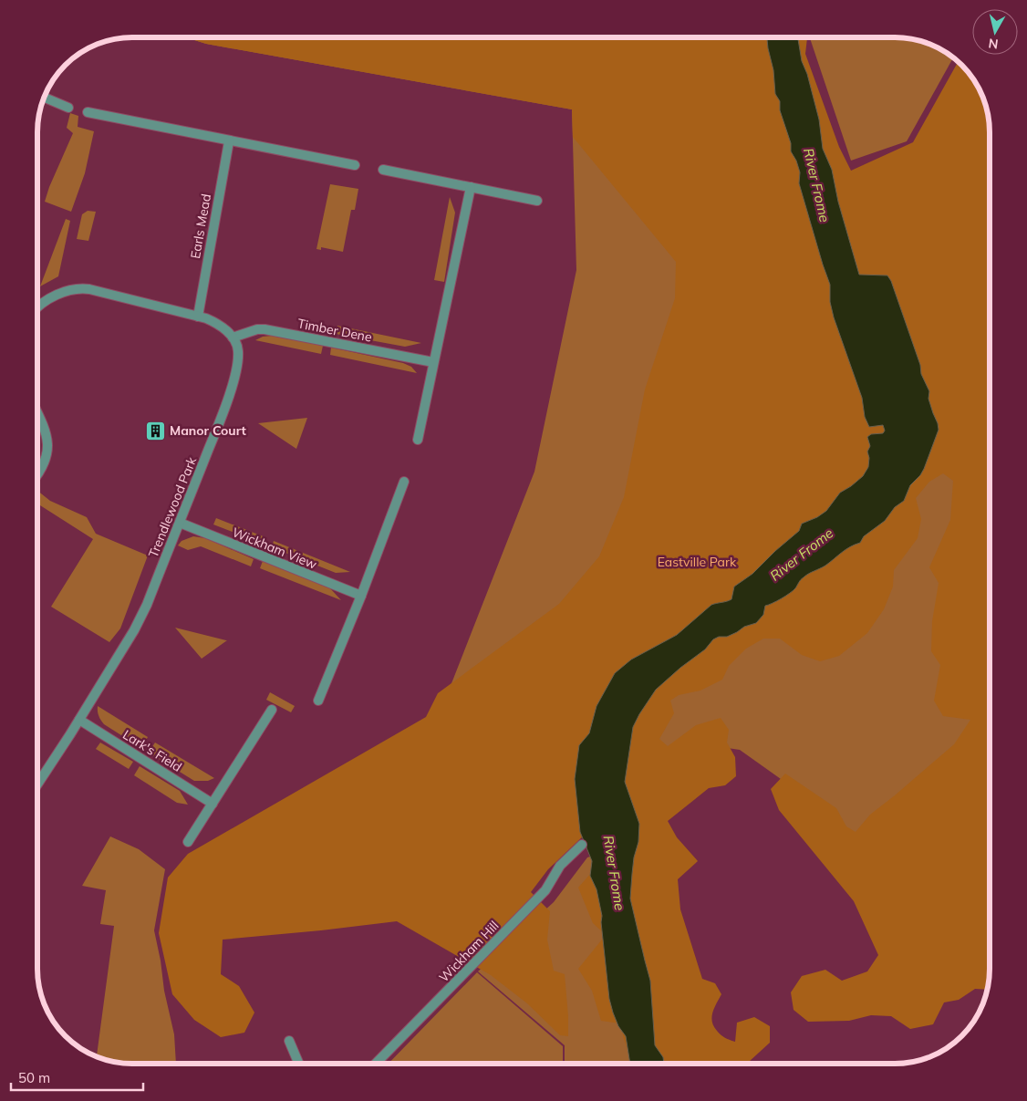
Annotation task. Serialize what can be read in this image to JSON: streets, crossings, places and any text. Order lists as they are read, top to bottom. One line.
{"streets":{"street":["Earls Mead","Timber Dene","Trendlewood Park","Wickham View","Lark's Field","Wickham Hill"]},"crossings":[["Timber Dene","Trendlewood Park"],["Trendlewood Park","Wickham View"],["Trendlewood Park","Lark's Field"]],"water":["River Frome"],"parks":["Eastville Park"],"places":{"building":["Manor Court"]},"scale_bar":"50 m","north":"bottom"}
